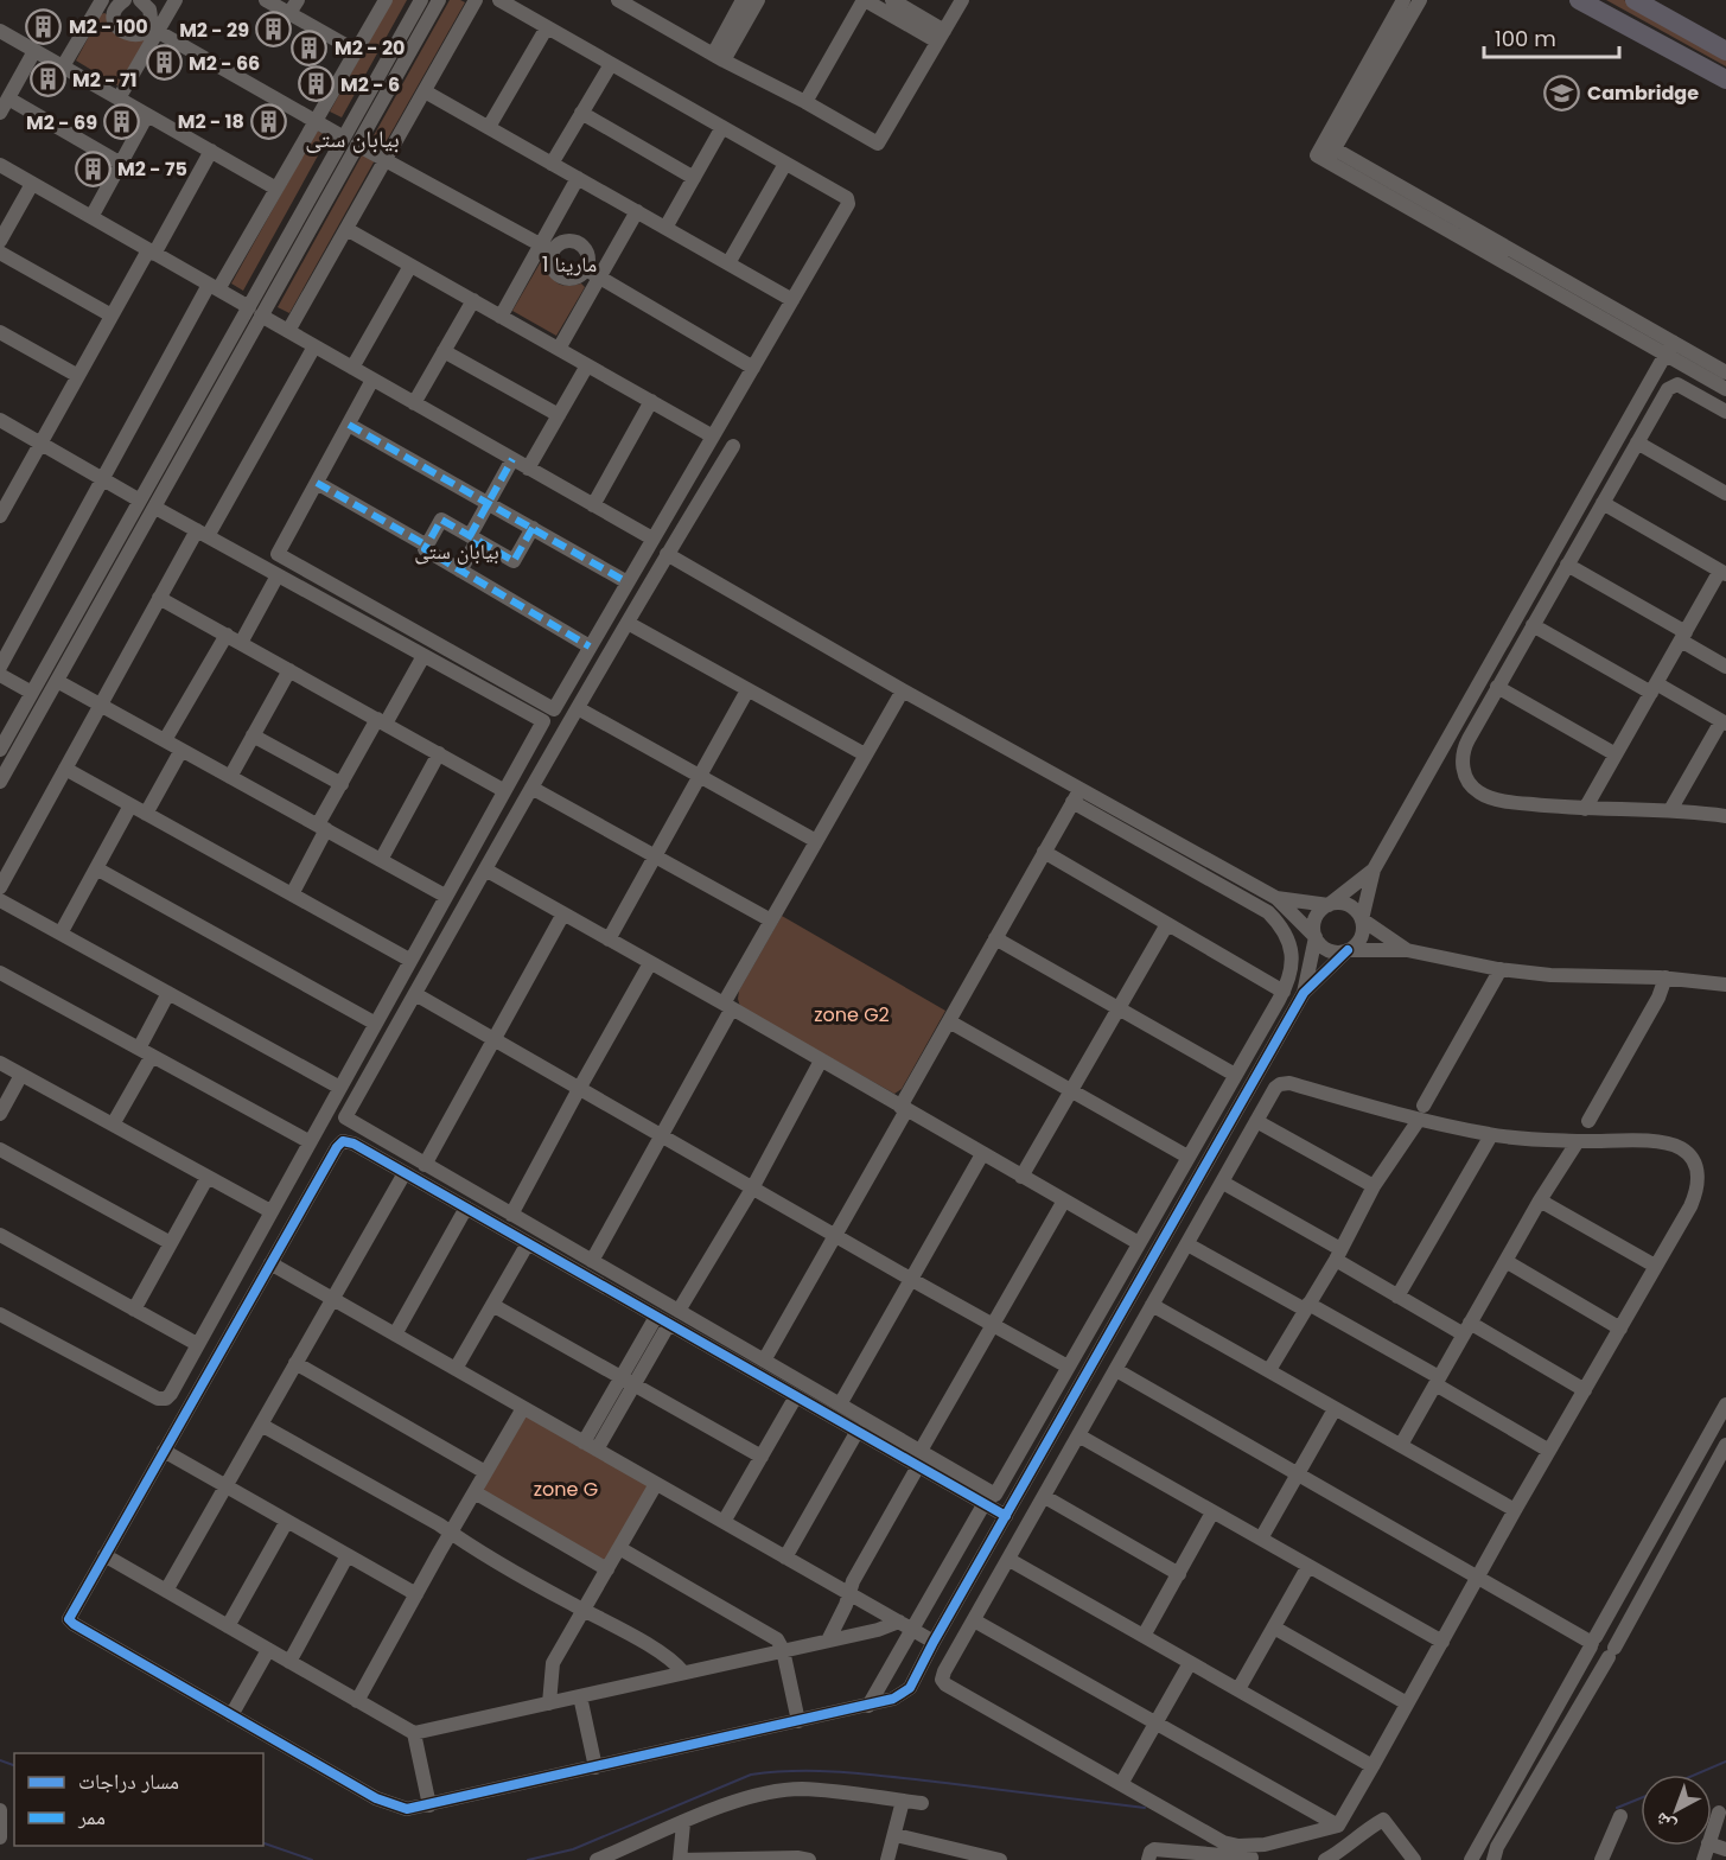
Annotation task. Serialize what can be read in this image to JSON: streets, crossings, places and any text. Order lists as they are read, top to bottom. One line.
{"districts":["بیابان ستی","مارینا 1","بیابان ستی"],"parks":["zone G2","zone G"],"places":{"building":["M2 - 100","M2 - 29","M2 - 20","M2 - 66","M2 - 71","M2 - 6","M2 - 18","M2 - 69","M2 - 75"],"school or university":["Cambridge"]},"legend":["مسار دراجات","ممر"],"scale_bar":"100 m","north":"bottom left"}
